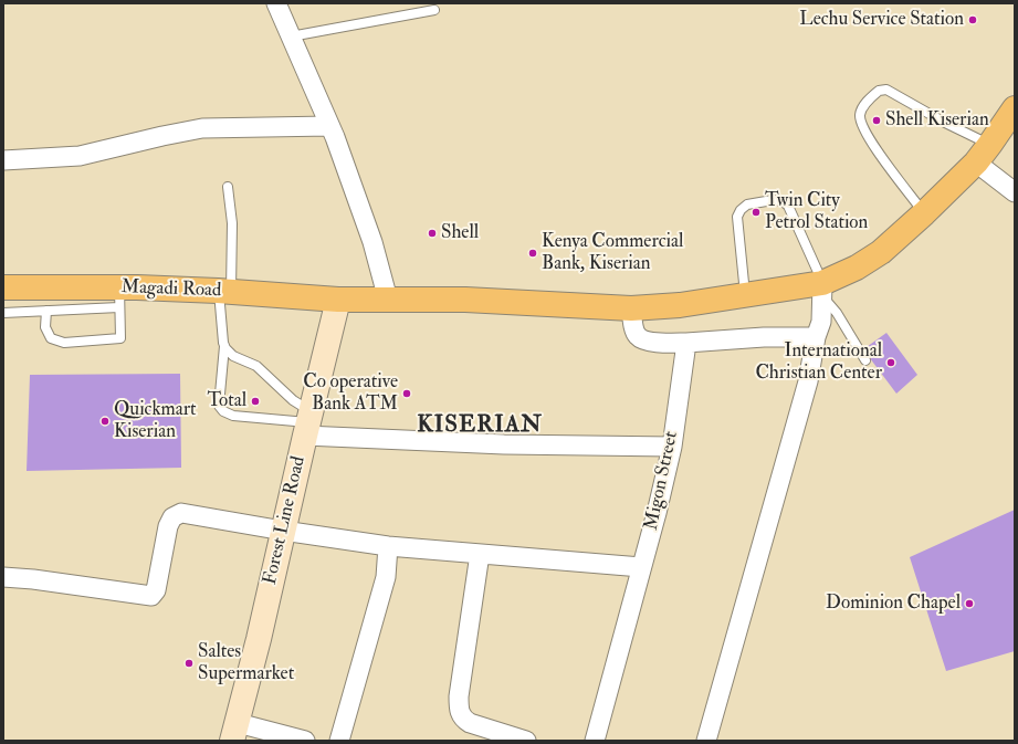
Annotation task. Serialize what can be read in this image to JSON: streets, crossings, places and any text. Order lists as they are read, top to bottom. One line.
{"streets":{"highway":["Magadi Road"],"main road":["Forest Line Road"],"street":["Migon Street"]},"crossings":[["Magadi Road","Forest Line Road"]],"districts":["KISERIAN"],"places":["Lechu Service Station","Shell Kiserian","Twin City Petrol Station","Shell","Kenya Commercial Bank, Kiserian","International Christian Center","Co operative Bank ATM","Total","Quickmart Kiserian","Dominion Chapel","Saltes Supermarket"]}
